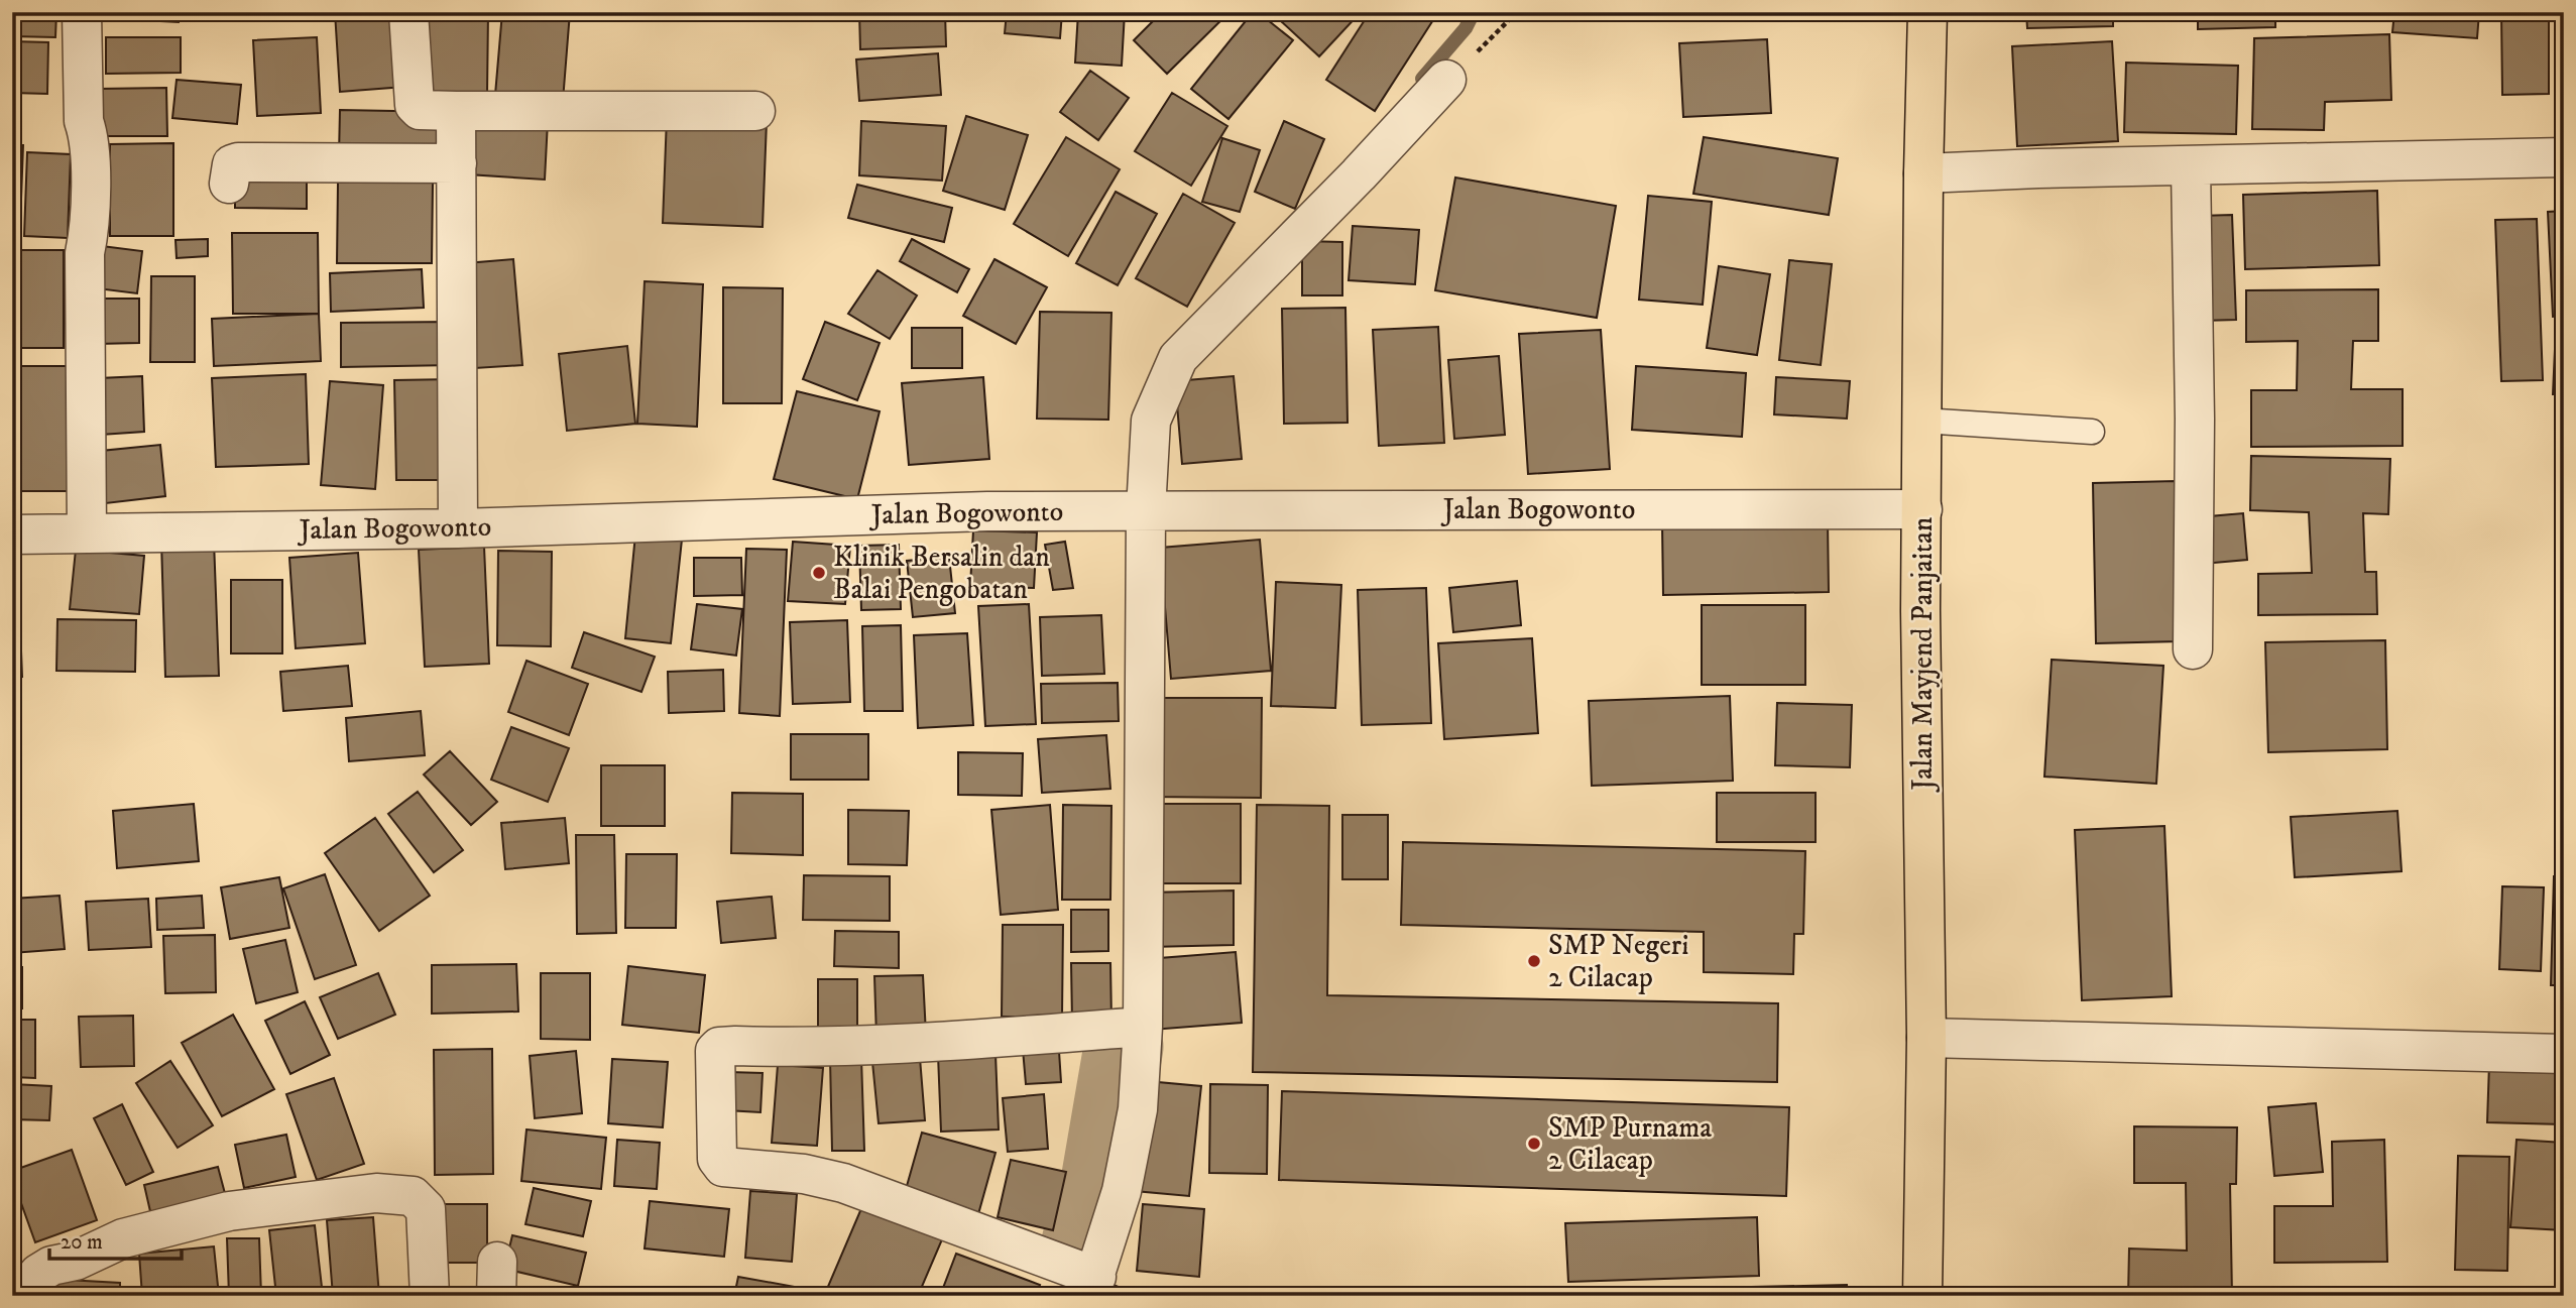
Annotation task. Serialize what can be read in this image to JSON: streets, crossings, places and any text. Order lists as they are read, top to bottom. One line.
{"streets":{"highway":["Jalan Mayjend Panjaitan"],"street":["Jalan Bogowonto"]},"crossings":[["Jalan Bogowonto","Jalan Mayjend Panjaitan"]],"places":["Klinik Bersalin dan Balai Pengobatan","SMP Negeri 2 Cilacap","SMP Purnama 2 Cilacap"],"scale_bar":"20 m"}
